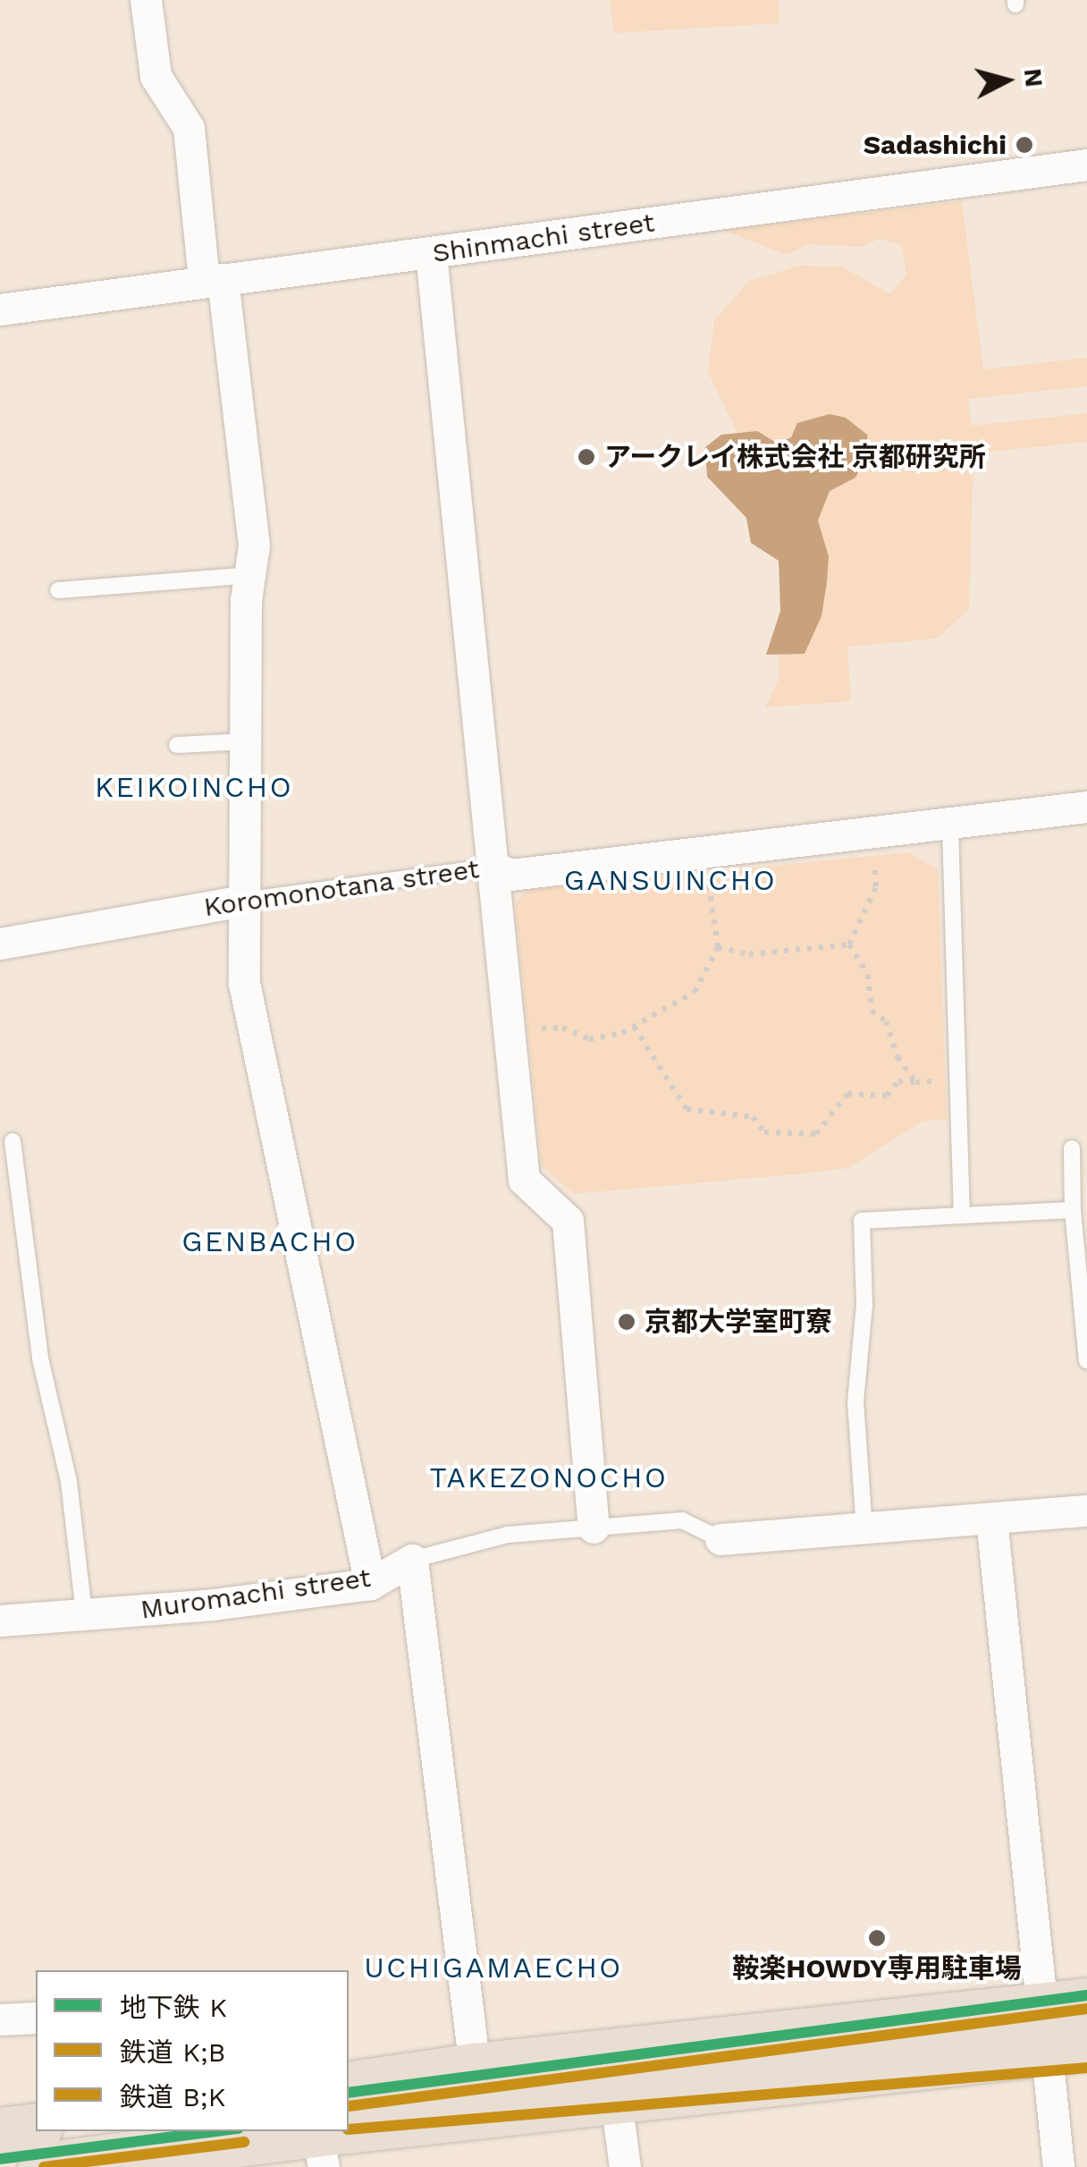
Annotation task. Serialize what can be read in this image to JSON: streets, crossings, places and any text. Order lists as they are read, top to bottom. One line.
{"streets":{"street":["Shinmachi street","Koromonotana street","Muromachi street"]},"districts":["KEIKOINCHO","GANSUINCHO","GENBACHO","TAKEZONOCHO","UCHIGAMAECHO"],"places":["Sadashichi","アークレイ株式会社 京都研究所","京都大学室町寮","鞍楽HOWDY専用駐車場"],"lines":["metro line K","rail line B;K","rail line K;B"],"legend":["地下鉄 K","鉄道 K;B","鉄道 B;K"],"north":"right"}
